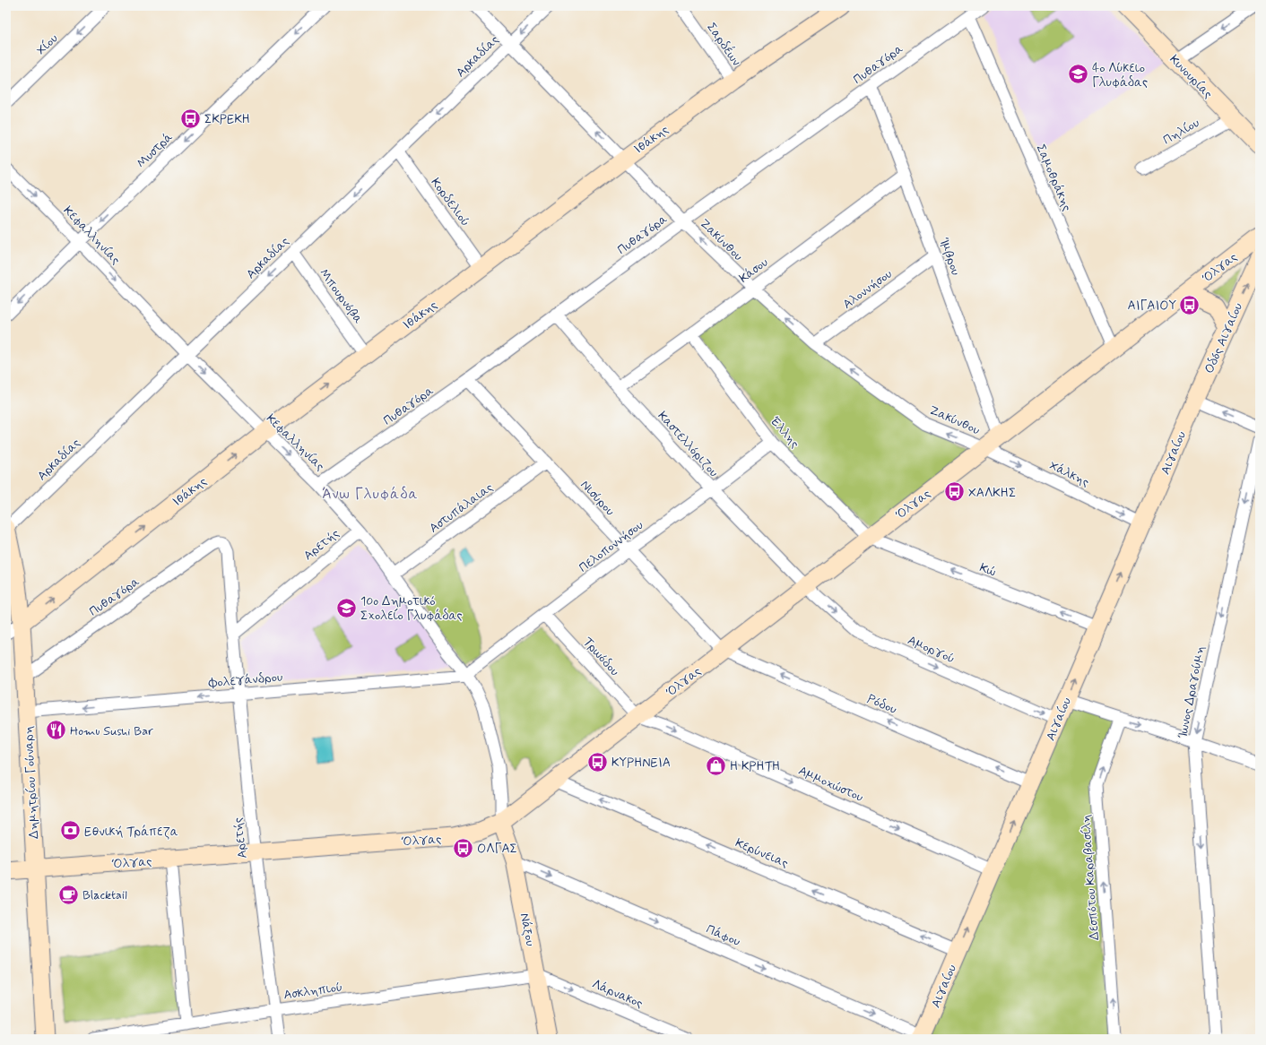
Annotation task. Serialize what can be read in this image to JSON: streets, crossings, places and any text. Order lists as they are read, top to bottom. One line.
{"streets":{"street":["Χίου","Σαρδέων","Αρκαδίας","Πυθαγόρα","Κυνουρίας","Πηλίου","Ιθάκης","Μυστρά","Σαμοθράκης","Κορδελιού","Κεφαλληνίας","Ζακύνθου","Ίμβρου","Όλγας","Κάσου","Αλοννήσου","Μπουρνόβα","Οδóς Αιγαίου","Έλλης","Καστελλόριζου","Αιγαίου","Χάλκης","Νισύρου","Αστυπάλαιας","Αρετής","Πελοποννήσου","Κώ","Αμοργού","Τρωόδου","Φολεγάνδρου","Ίωνος Δραγούμη","Ρόδου","Δημητρίου Γούναρη","Αμμοχώστου","Κερύνειας","Δεσπότου Καραβασίλη","Νάξου","Πάφου","Ασκληπιού","Λάρνακος"]},"crossings":[["Σαρδέων","Ιθάκης"],["Αρκαδίας","Κορδελιού"],["Αρκαδίας","Κεφαλληνίας"],["Αρκαδίας","Ζακύνθου"],["Αρκαδίας","Μπουρνόβα"],["Αρκαδίας","Δημητρίου Γούναρη"],["Πυθαγόρα","Σαμοθράκης"],["Πυθαγόρα","Κεφαλληνίας"],["Πυθαγόρα","Ζακύνθου"],["Πυθαγόρα","Ίμβρου"],["Πυθαγόρα","Καστελλόριζου"],["Πυθαγόρα","Νισύρου"],["Πυθαγόρα","Αρετής"],["Πυθαγόρα","Δημητρίου Γούναρη"],["Κυνουρίας","Πηλίου"],["Ιθάκης","Κορδελιού"],["Ιθάκης","Κεφαλληνίας"],["Ιθάκης","Ζακύνθου"],["Ιθάκης","Μπουρνόβα"],["Ιθάκης","Δημητρίου Γούναρη"],["Μυστρά","Κεφαλληνίας"],["Σαμοθράκης","Όλγας"],["Κεφαλληνίας","Όλγας"],["Κεφαλληνίας","Αστυπάλαιας"],["Κεφαλληνίας","Αρετής"],["Κεφαλληνίας","Πελοποννήσου"],["Κεφαλληνίας","Φολεγάνδρου"],["Κεφαλληνίας","Νάξου"],["Ζακύνθου","Όλγας"],["Ζακύνθου","Κάσου"],["Ζακύνθου","Αλοννήσου"],["Ζακύνθου","Χάλκης"],["Ίμβρου","Όλγας"],["Ίμβρου","Κάσου"],["Ίμβρου","Αλοννήσου"],["Όλγας","Έλλης"],["Όλγας","Καστελλόριζου"],["Όλγας","Χάλκης"],["Όλγας","Νισύρου"],["Όλγας","Αρετής"],["Όλγας","Κώ"],["Όλγας","Αμοργού"],["Όλγας","Τρωόδου"],["Όλγας","Ρόδου"],["Όλγας","Δημητρίου Γούναρη"],["Όλγας","Αμμοχώστου"],["Όλγας","Κερύνειας"],["Όλγας","Νάξου"],["Κάσου","Έλλης"],["Κάσου","Καστελλόριζου"],["Οδóς Αιγαίου","Αιγαίου"],["Έλλης","Πελοποννήσου"],["Έλλης","Κώ"],["Καστελλόριζου","Πελοποννήσου"],["Καστελλόριζου","Αμοργού"],["Αιγαίου","Χάλκης"],["Αιγαίου","Κώ"],["Αιγαίου","Αμοργού"],["Αιγαίου","Ρόδου"],["Αιγαίου","Αμμοχώστου"],["Αιγαίου","Κερύνειας"],["Αιγαίου","Πάφου"],["Νισύρου","Αστυπάλαιας"],["Νισύρου","Πελοποννήσου"],["Νισύρου","Ρόδου"],["Αρετής","Φολεγάνδρου"],["Αρετής","Ασκληπιού"],["Πελοποννήσου","Τρωόδου"],["Πελοποννήσου","Φολεγάνδρου"],["Τρωόδου","Αμμοχώστου"],["Φολεγάνδρου","Δημητρίου Γούναρη"],["Νάξου","Πάφου"],["Νάξου","Ασκληπιού"],["Νάξου","Λάρνακος"],["Ασκληπιού","Λάρνακος"]],"one_way":["Χίου","Αρκαδίας","Ιθάκης","Μυστρά","Κεφαλληνίας","Ζακύνθου","Οδóς Αιγαίου","Αιγαίου","Χάλκης","Κώ","Αμοργού","Φολεγάνδρου","Ίωνος Δραγούμη","Ρόδου","Αμμοχώστου","Κερύνειας","Δεσπότου Καραβασίλη","Πάφου","Λάρνακος"],"districts":["Άνω Γλυφάδα"],"places":{"school or university":["4ο Λύκειο Γλυφάδας","10o Δημοτικό Σχολείο Γλυφάδας"],"bus stop":["ΣΚΡΕΚΗ","ΑΙΓΑΙΟΥ","ΧΑΛΚΗΣ","ΚΥΡΗΝΕΙΑ","ΟΛΓΑΣ"],"restaurant":["Homu Sushi Bar"],"shop":["Η ΚΡΗΤΗ"],"bank":["Εθνική Τράπεζα"],"cafe":["Blacktail"]}}
